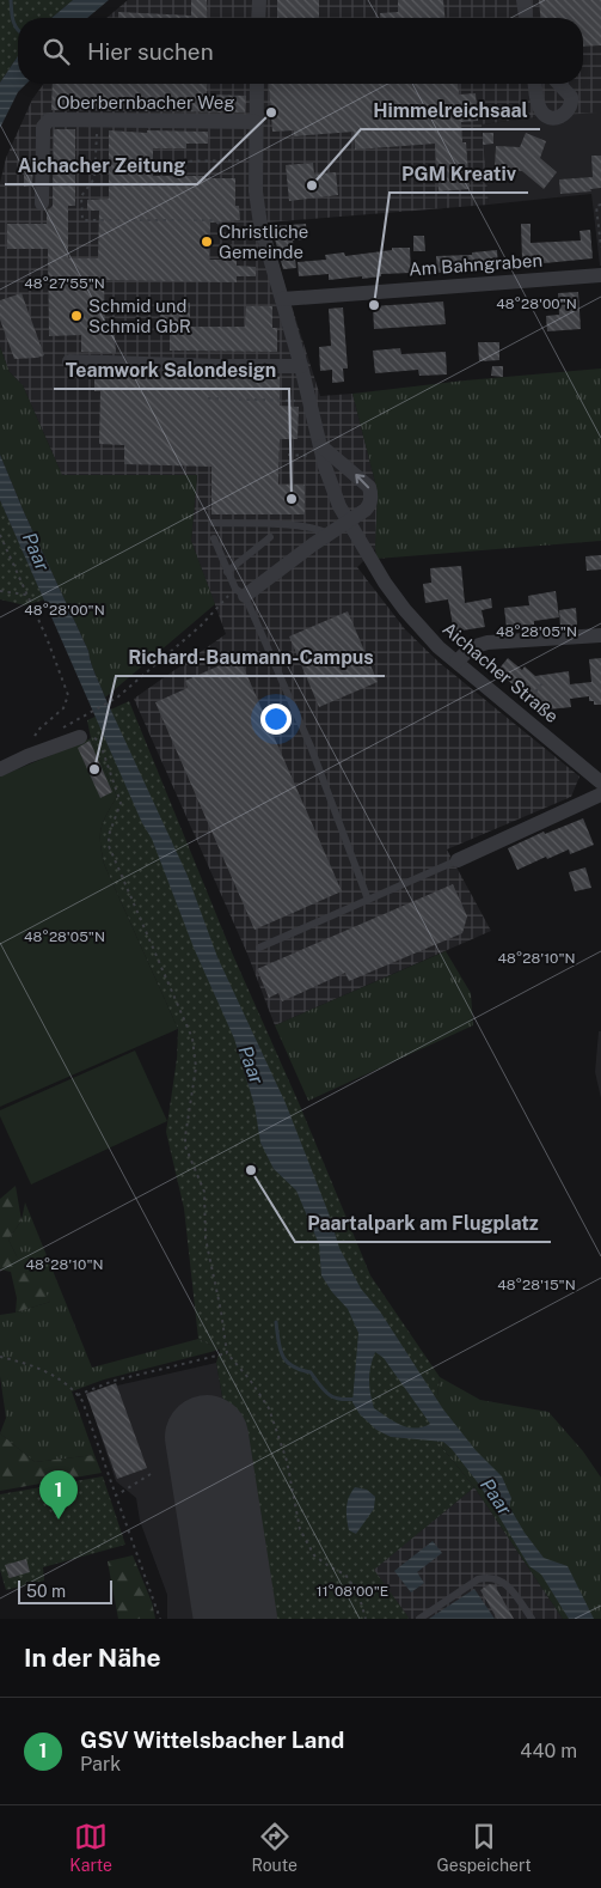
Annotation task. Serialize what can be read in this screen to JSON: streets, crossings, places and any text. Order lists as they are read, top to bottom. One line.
{"streets":{"street":["Oberbernbacher Weg","Am Bahngraben","Aichacher Straße"]},"crossings":[["Oberbernbacher Weg","Am Bahngraben"],["Oberbernbacher Weg","Aichacher Straße"]],"water":["Paar"],"places":["Aichacher Zeitung","Himmelreichsaal","Christliche Gemeinde","PGM Kreativ","Schmid und Schmid GbR","Teamwork Salondesign","Richard-Baumann-Campus","Paartalpark am Flugplatz"],"scale_bar":"50 m","page":{"search":"Hier suchen","pins":"1","scale":"50 m","heading":"In der Nähe","list":[{"mark":"1","name":"GSV Wittelsbacher Land","note":"Park","value":"440 m"}],"nav":["Karte","Route","Gespeichert"]},"coordinates":["48°27'55\"N","48°28'00\"N","48°28'05\"N","48°28'10\"N","48°28'15\"N","11°08'00\"E"]}
